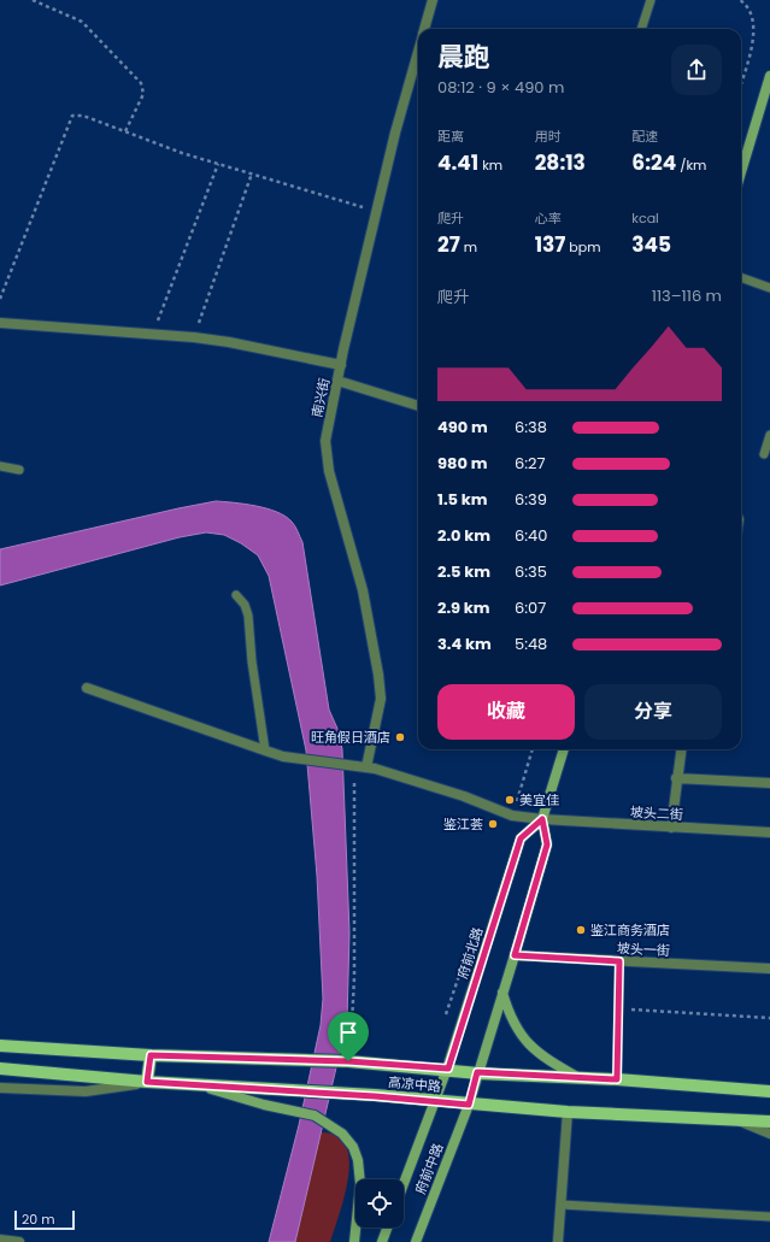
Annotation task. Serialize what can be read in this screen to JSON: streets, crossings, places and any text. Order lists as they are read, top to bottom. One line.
{"streets":{"main road":["府前北路","高凉中路","府前中路"],"street":["南兴街","坡头二街","坡头一街"]},"crossings":[["南兴街","坡头二街"],["坡头二街","府前北路"],["府前北路","高凉中路"],["府前北路","府前中路"],["高凉中路","府前中路"]],"places":["旺角假日酒店","美宜佳","鉴江荟","鉴江商务酒店"],"scale_bar":"20 m","page":{"heading":["晨跑","08:12 · 9 × 490 m"],"stats":[["距离","4.41 km"],["用时","28:13"],["配速","6:24 /km"],["爬升","27 m"],["心率","137 bpm"],["kcal","345"]],"chart":["爬升","113–116 m"],"list":[{"name":"490 m","note":"6:38"},{"name":"980 m","note":"6:27"},{"name":"1.5 km","note":"6:39"},{"name":"2.0 km","note":"6:40"},{"name":"2.5 km","note":"6:35"},{"name":"2.9 km","note":"6:07"},{"name":"3.4 km","note":"5:48"}],"buttons":["收藏","分享"],"scale":"20 m"}}
